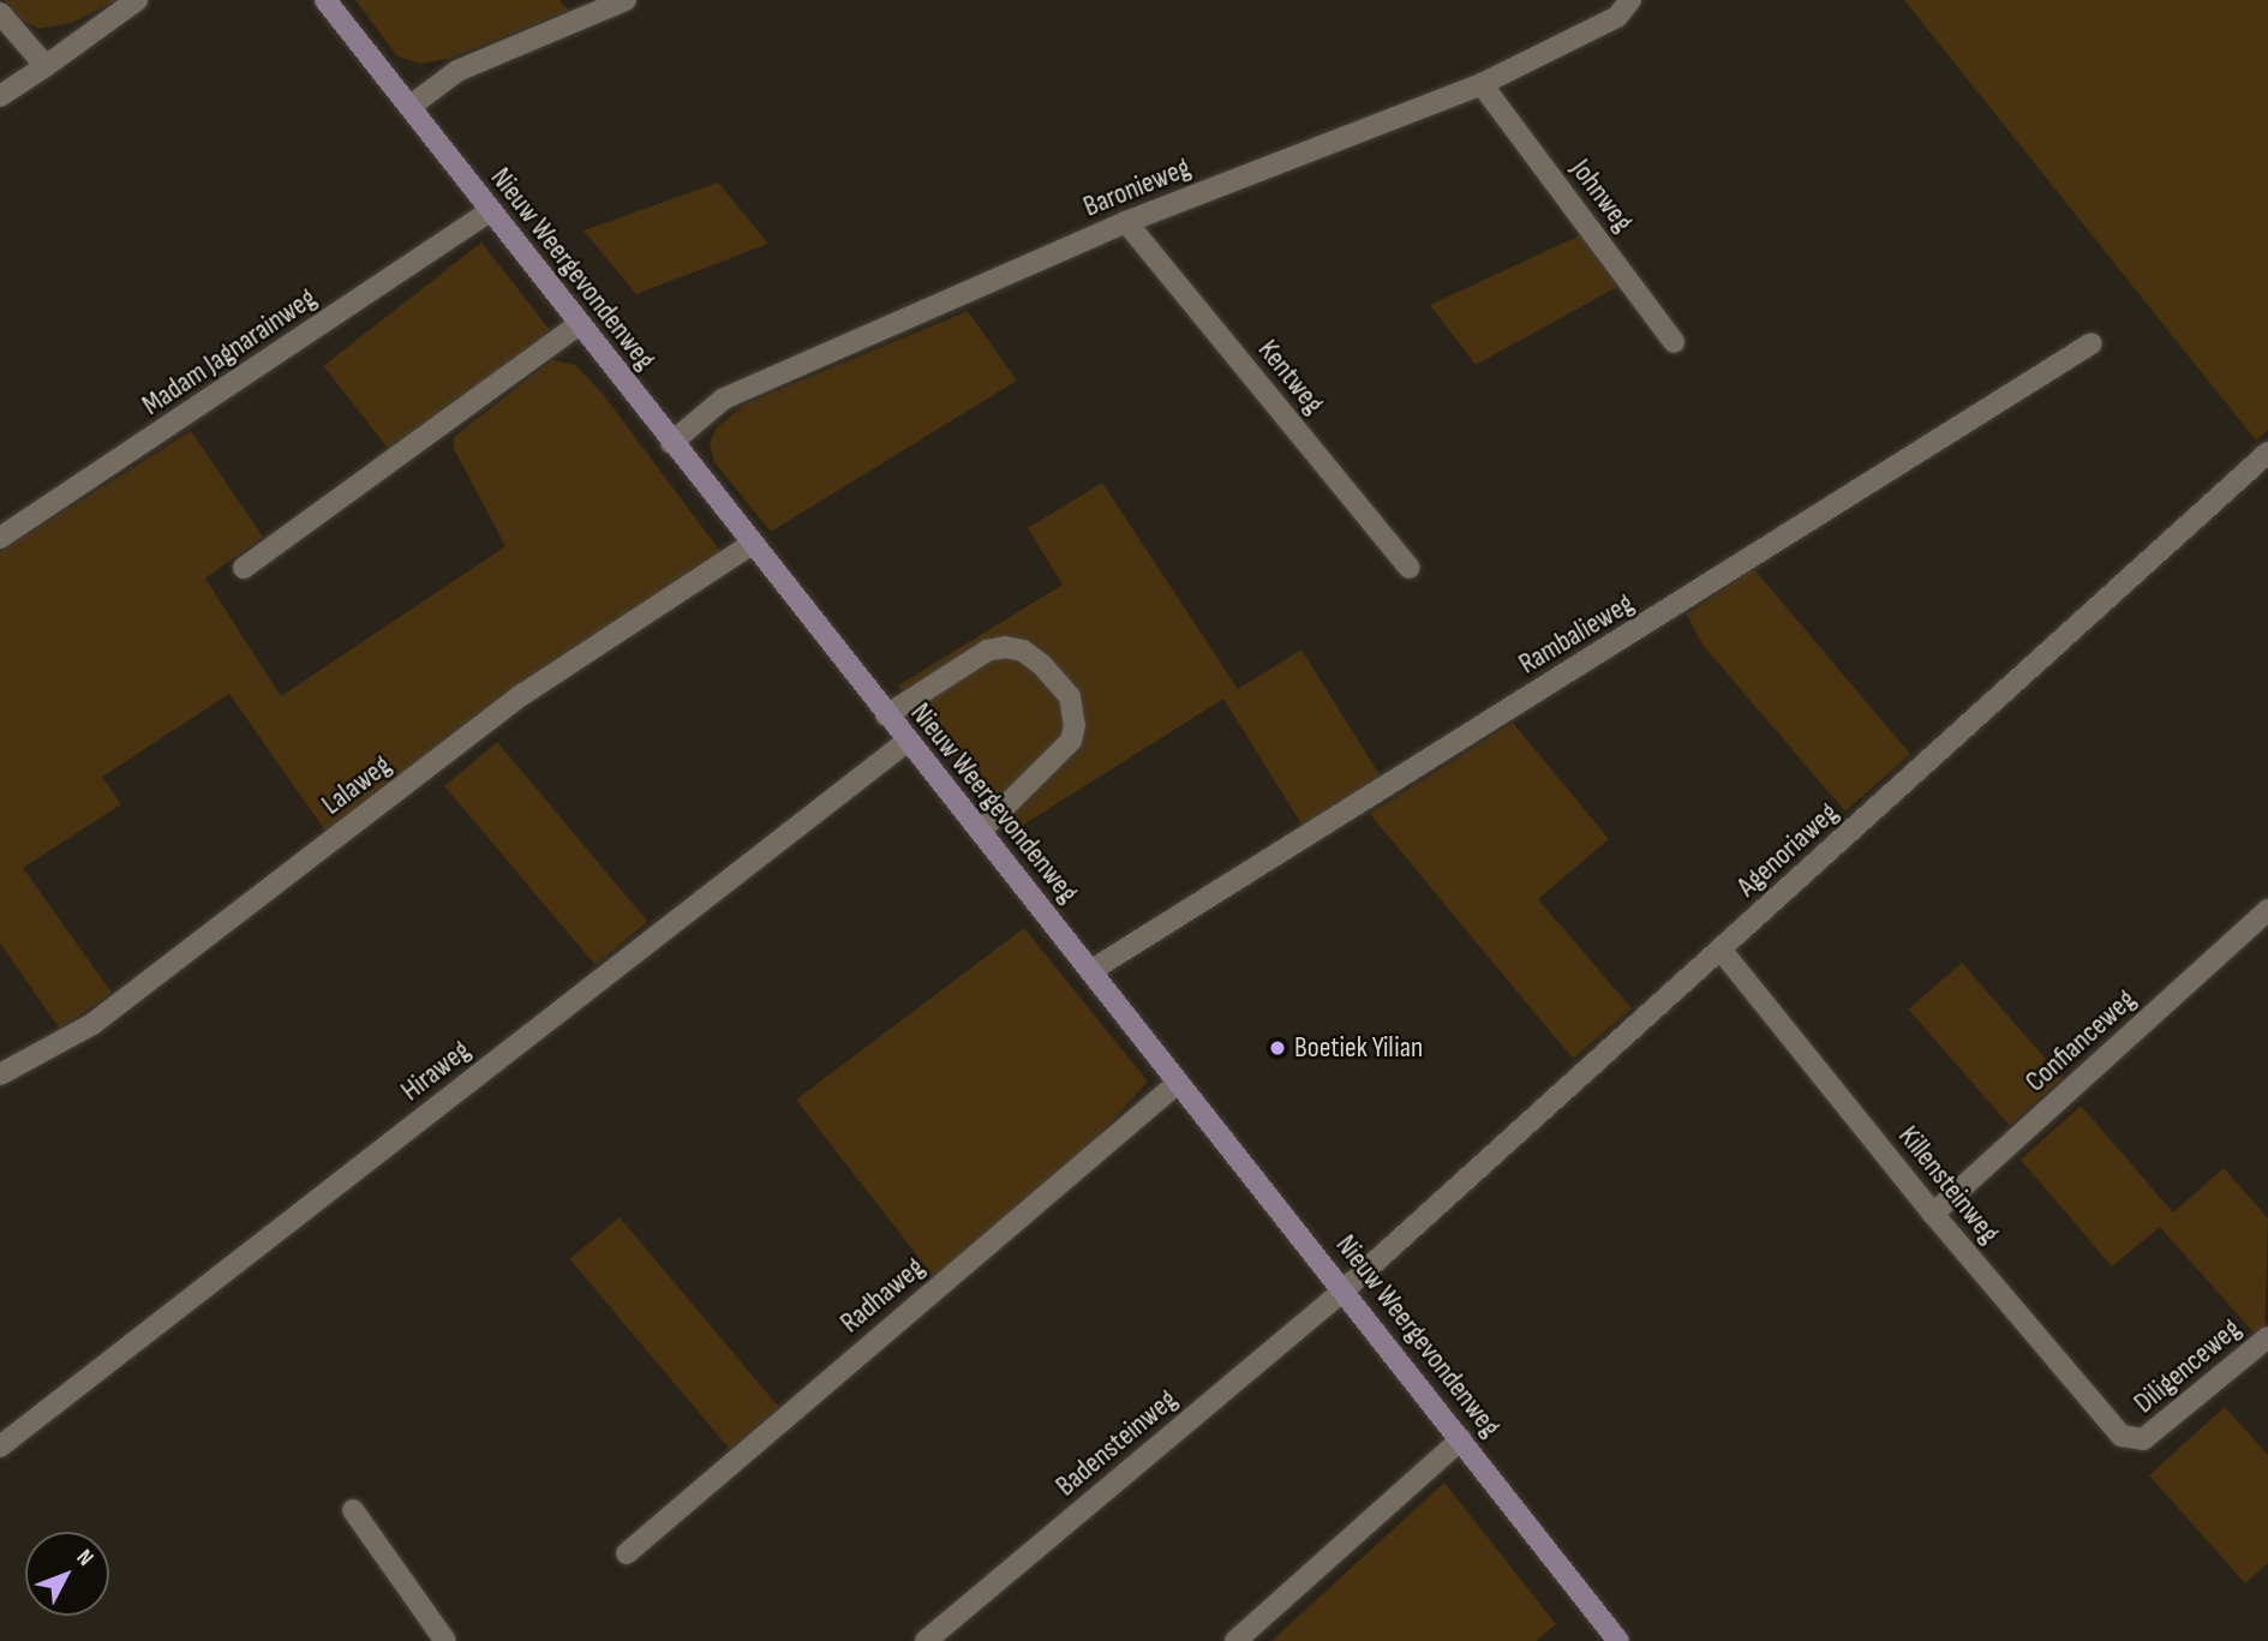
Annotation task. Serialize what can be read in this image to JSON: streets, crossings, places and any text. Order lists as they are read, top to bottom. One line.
{"streets":{"street":["Baronieweg","Johnweg","Nieuw Weergevondenweg","Madam Jagnarainweg","Kentweg","Rambalieweg","Lalaweg","Agenoriaweg","Confianceweg","Hiraweg","Killensteinweg","Radhaweg","Diligenceweg","Badensteinweg"]},"crossings":[["Baronieweg","Johnweg"],["Baronieweg","Nieuw Weergevondenweg"],["Baronieweg","Kentweg"],["Nieuw Weergevondenweg","Madam Jagnarainweg"],["Nieuw Weergevondenweg","Rambalieweg"],["Nieuw Weergevondenweg","Lalaweg"],["Nieuw Weergevondenweg","Agenoriaweg"],["Nieuw Weergevondenweg","Hiraweg"],["Nieuw Weergevondenweg","Radhaweg"],["Nieuw Weergevondenweg","Badensteinweg"],["Agenoriaweg","Killensteinweg"],["Agenoriaweg","Badensteinweg"],["Confianceweg","Killensteinweg"],["Killensteinweg","Diligenceweg"]],"places":["Boetiek Yilian"],"north":"top right"}
